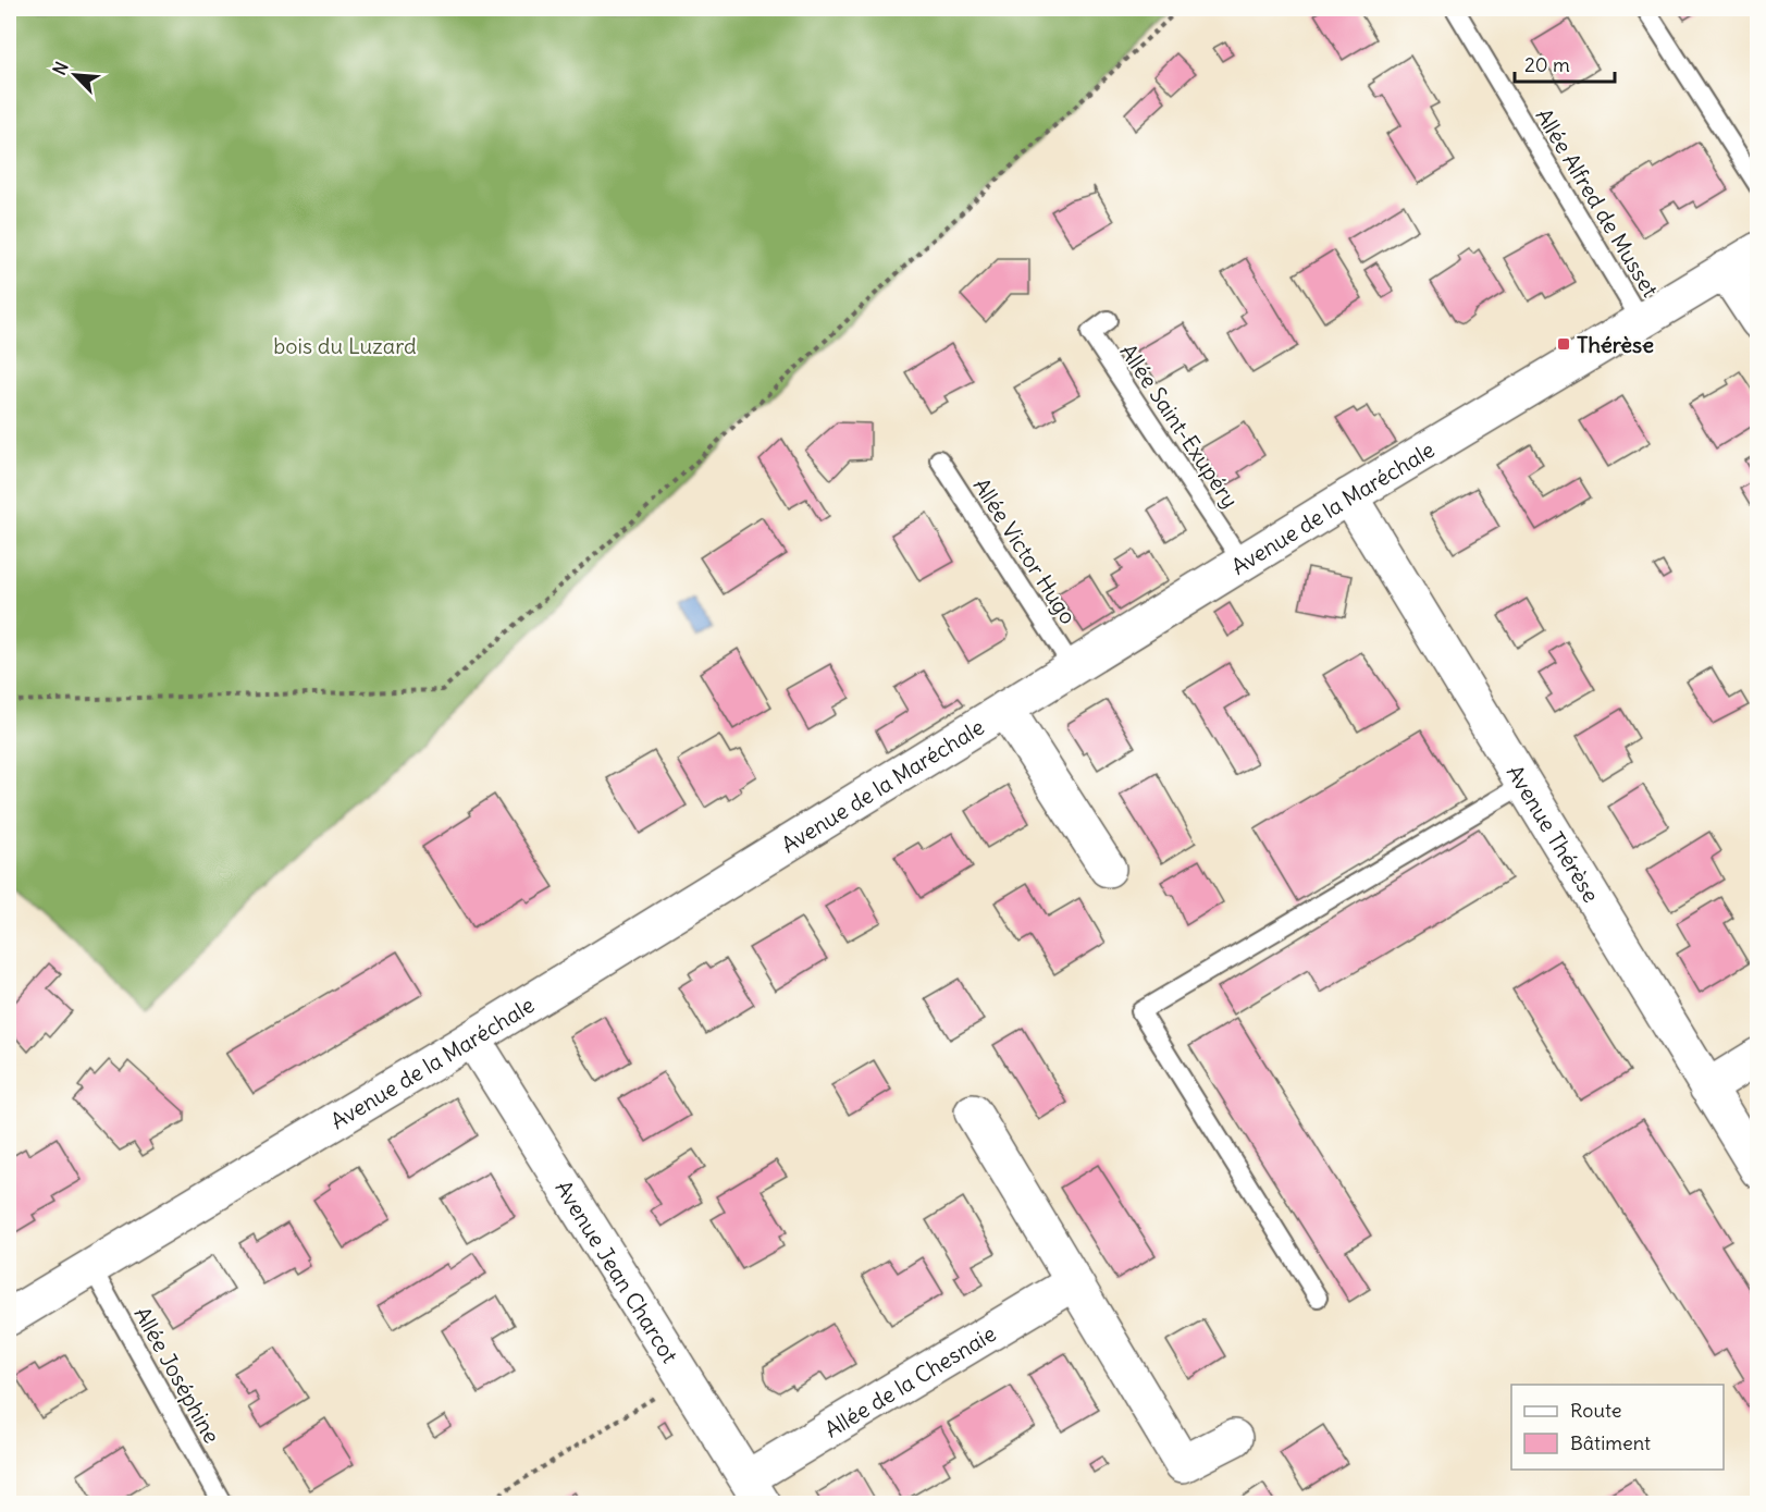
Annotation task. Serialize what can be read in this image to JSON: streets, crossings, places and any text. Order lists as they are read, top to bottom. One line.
{"streets":{"street":["Avenue de la Maréchale","Avenue Thérèse","Avenue Jean Charcot","Allée de la Chesnaie"],"lane":["Allée Alfred de Musset","Allée Saint-Exupéry","Allée Victor Hugo","Allée Joséphine"]},"crossings":[["Allée Alfred de Musset","Avenue de la Maréchale"],["Allée Saint-Exupéry","Avenue de la Maréchale"],["Avenue de la Maréchale","Allée Victor Hugo"],["Avenue de la Maréchale","Avenue Thérèse"],["Avenue de la Maréchale","Avenue Jean Charcot"],["Avenue de la Maréchale","Allée Joséphine"],["Avenue Jean Charcot","Allée de la Chesnaie"]],"parks":["bois du Luzard"],"places":{"transit":["Thérèse"]},"legend":["Route","Bâtiment"],"scale_bar":"20 m","north":"top left"}
